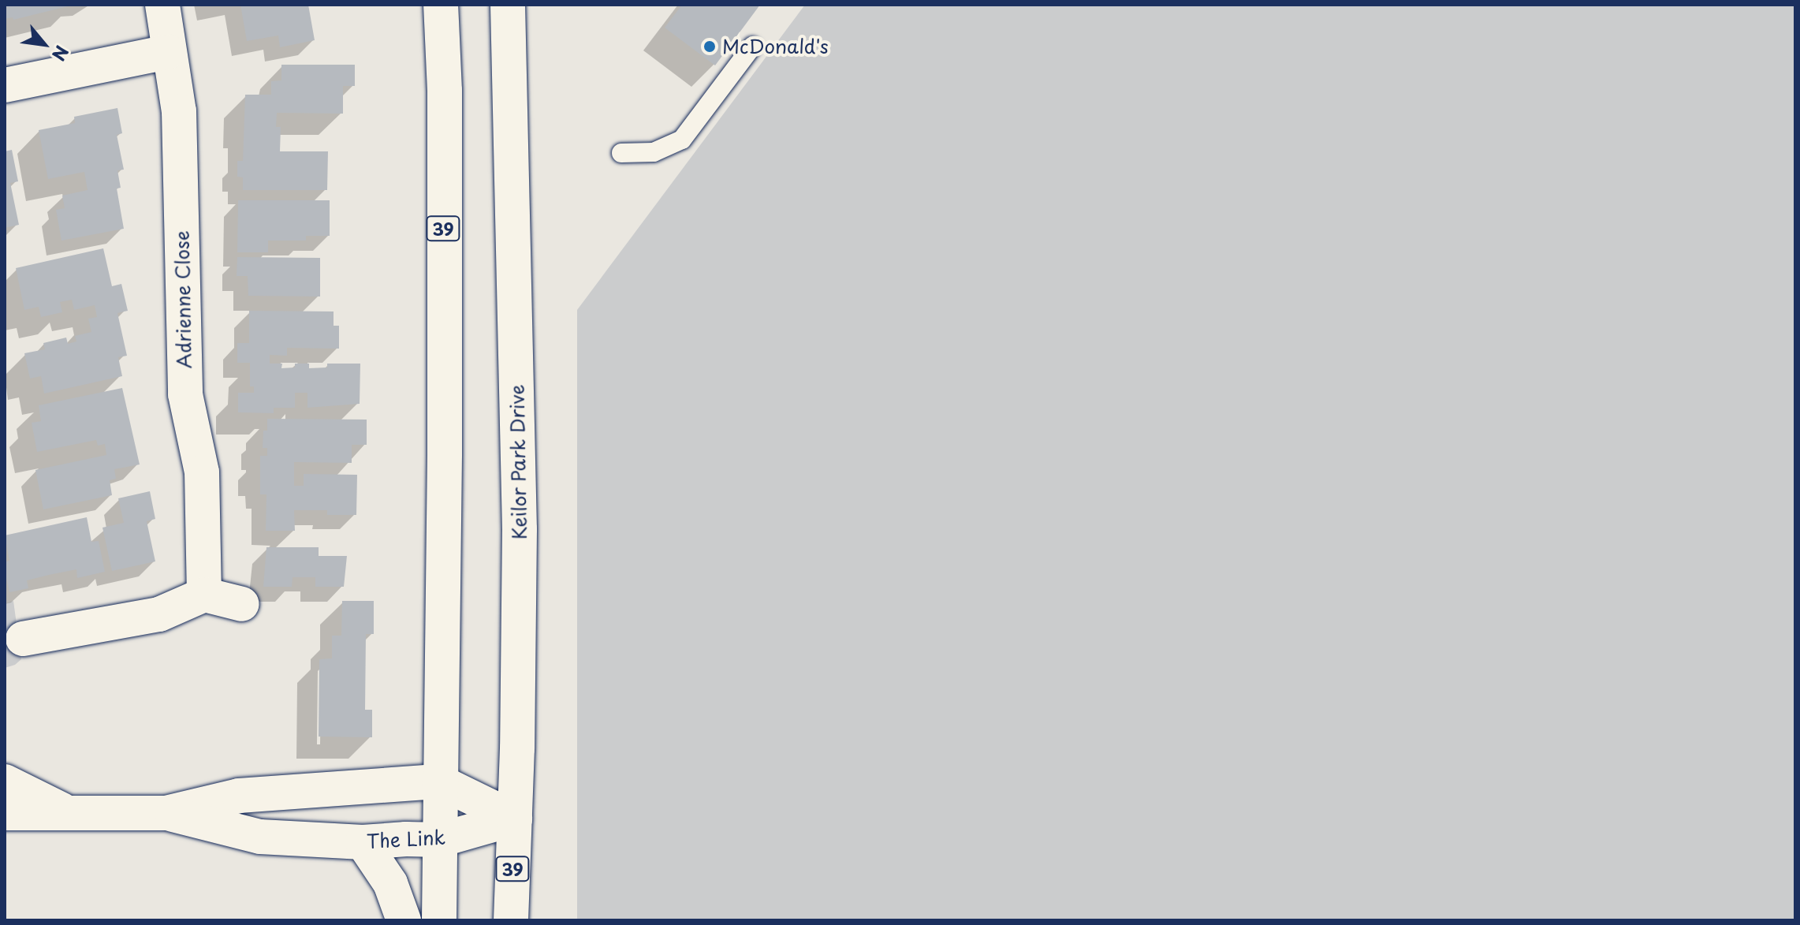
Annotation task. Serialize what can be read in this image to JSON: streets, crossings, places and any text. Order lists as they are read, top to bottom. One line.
{"streets":{"street":["39","Adrienne Close","Keilor Park Drive","The Link"]},"crossings":[["39","The Link"],["Keilor Park Drive","The Link"]],"places":["McDonald's"],"north":"bottom right"}
